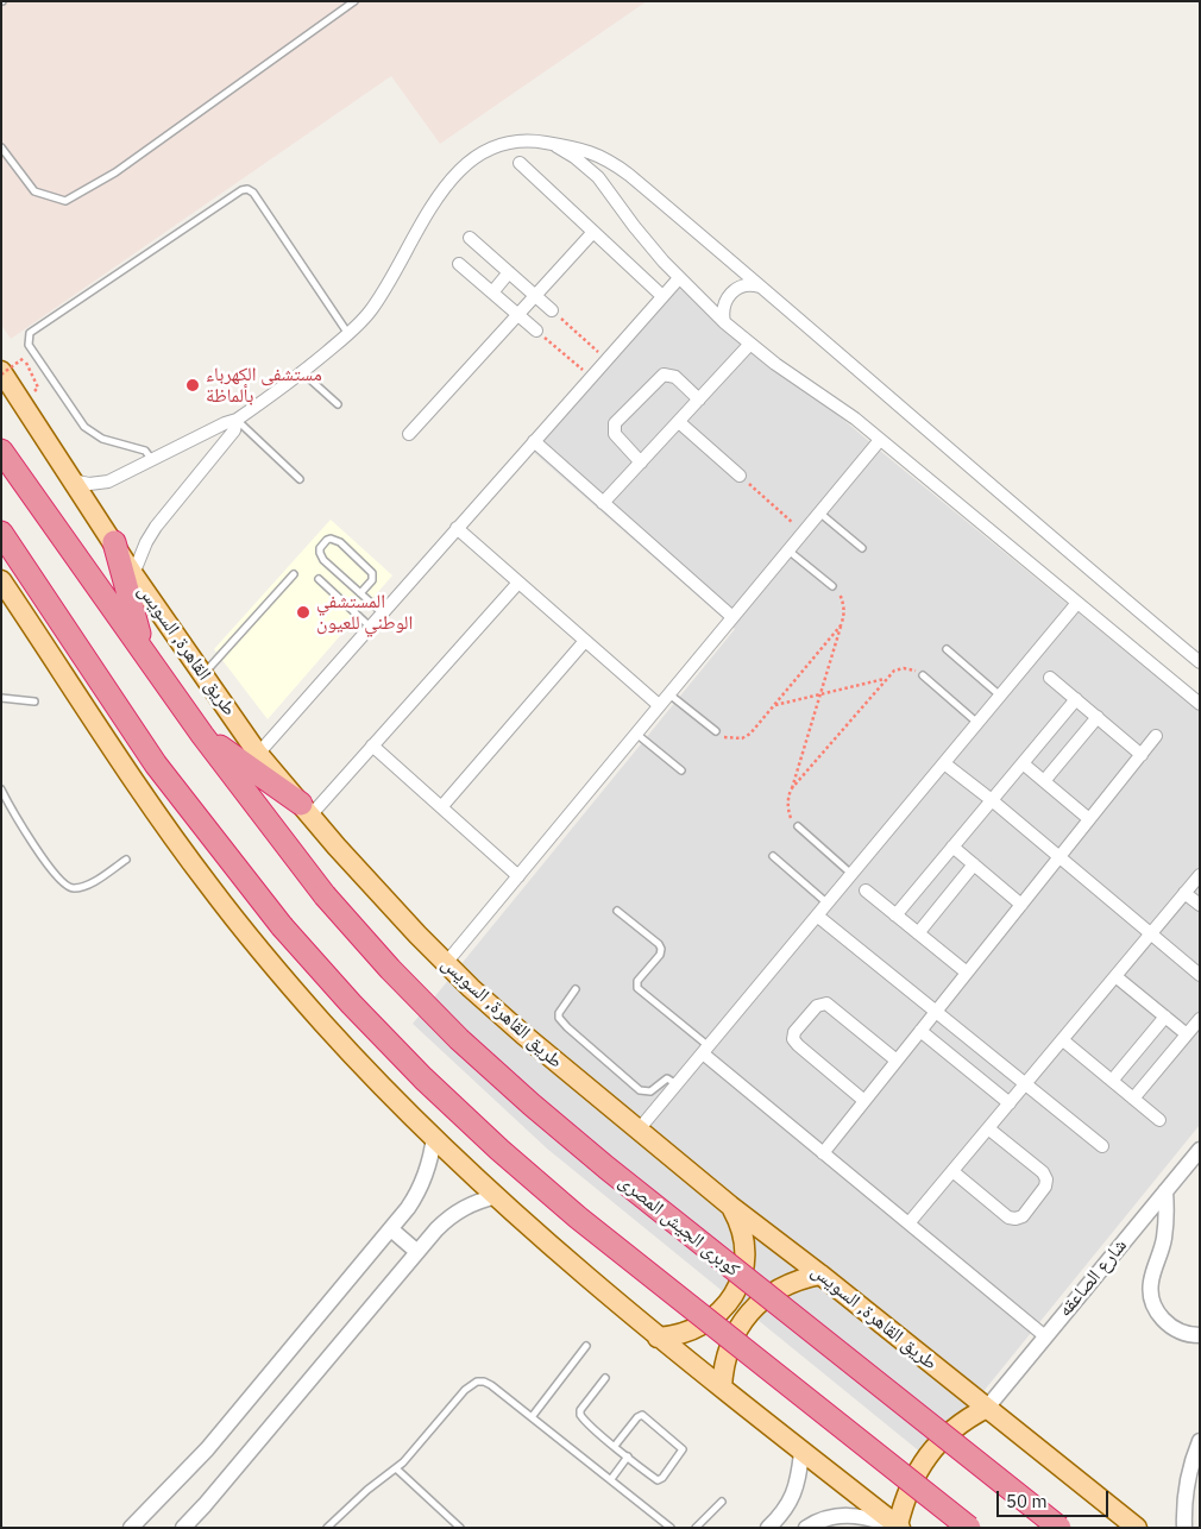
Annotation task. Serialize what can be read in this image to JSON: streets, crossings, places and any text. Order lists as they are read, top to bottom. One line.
{"streets":{"highway":["طريق القاهرة, السويس","كوبرى الجيش المصرى"],"street":["شارع الصاعقه"]},"crossings":[["طريق القاهرة, السويس","كوبرى الجيش المصرى"],["طريق القاهرة, السويس","شارع الصاعقه"]],"places":["مستشفى الكهرباء بألماظة","المستشفي الوطني للعيون"],"scale_bar":"50 m"}
